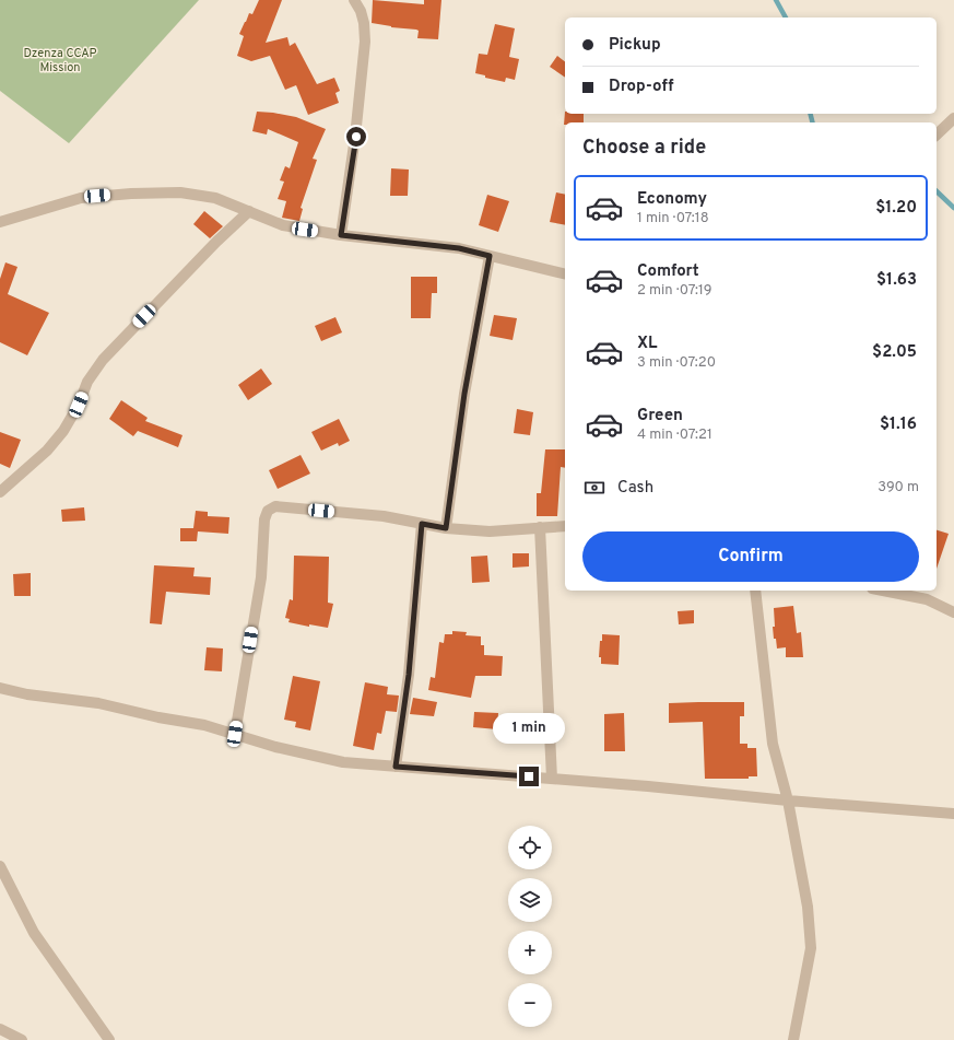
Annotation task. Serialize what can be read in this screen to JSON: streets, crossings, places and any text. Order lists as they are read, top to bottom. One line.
{"parks":["Dzenza CCAP Mission"],"page":{"banner":["Pickup","Drop-off"],"heading":"Choose a ride","list":[{"name":"Economy","note":"1 min · 07:18","value":"$1.20"},{"name":"Comfort","note":"2 min · 07:19","value":"$1.63"},{"name":"XL","note":"3 min · 07:20","value":"$2.05"},{"name":"Green","note":"4 min · 07:21","value":"$1.16"}],"pay":["Cash","390 m"],"buttons":"Confirm","bubble":"1 min","map_buttons":["+","−"]}}
